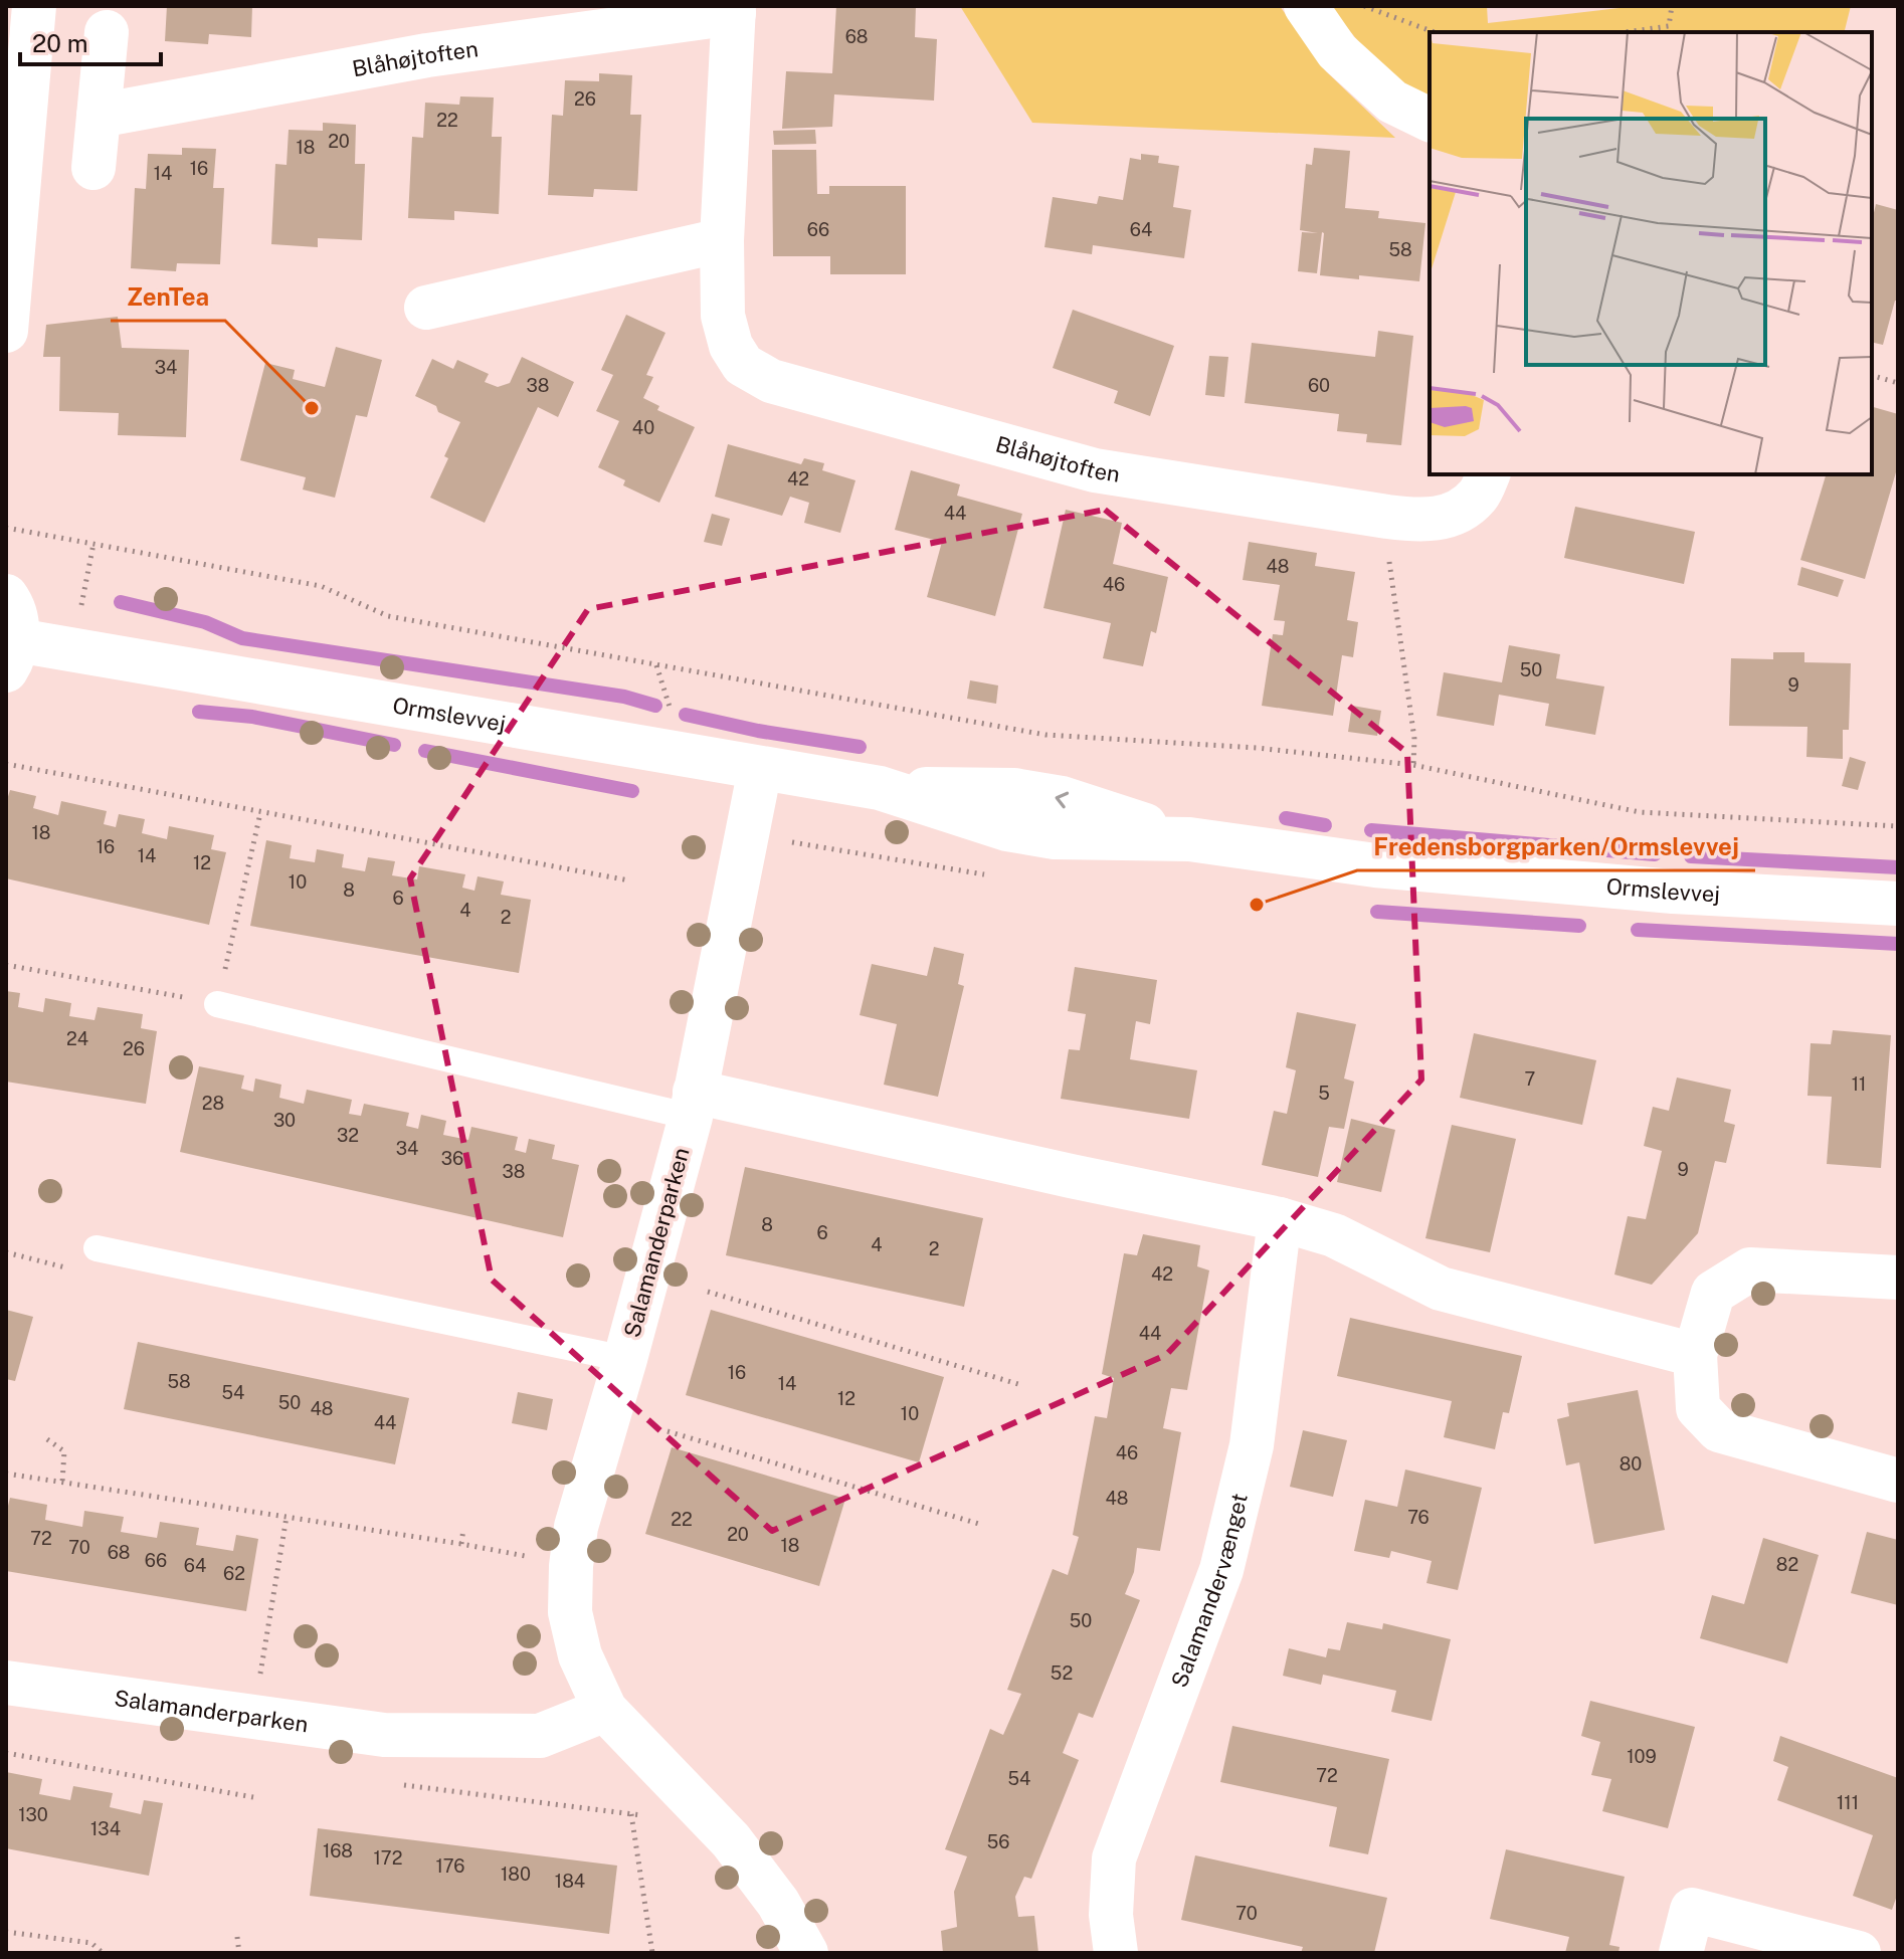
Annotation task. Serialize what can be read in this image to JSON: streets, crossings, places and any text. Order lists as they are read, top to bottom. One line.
{"streets":{"street":["Blåhøjtoften","Ormslevvej","Salamanderparken","Salamandervænget"]},"crossings":[["Ormslevvej","Salamanderparken"]],"places":["ZenTea","Fredensborgparken/Ormslevvej"],"house_numbers":["68","26","22","20","18","16","14","66","64","58","34","38","60","40","42","44","48","46","50","9","18","16","14","12","10","8","6","4","2","24","26","7","11","5","28","30","32","34","36","9","38","8","6","4","2","42","44","16","58","14","54","12","50","48","10","44","46","80","48","76","22","20","72","18","70","68","66","82","64","62","50","52","109","72","54","111","130","134","56","168","172","176","180","184","70"],"scale_bar":"20 m"}
